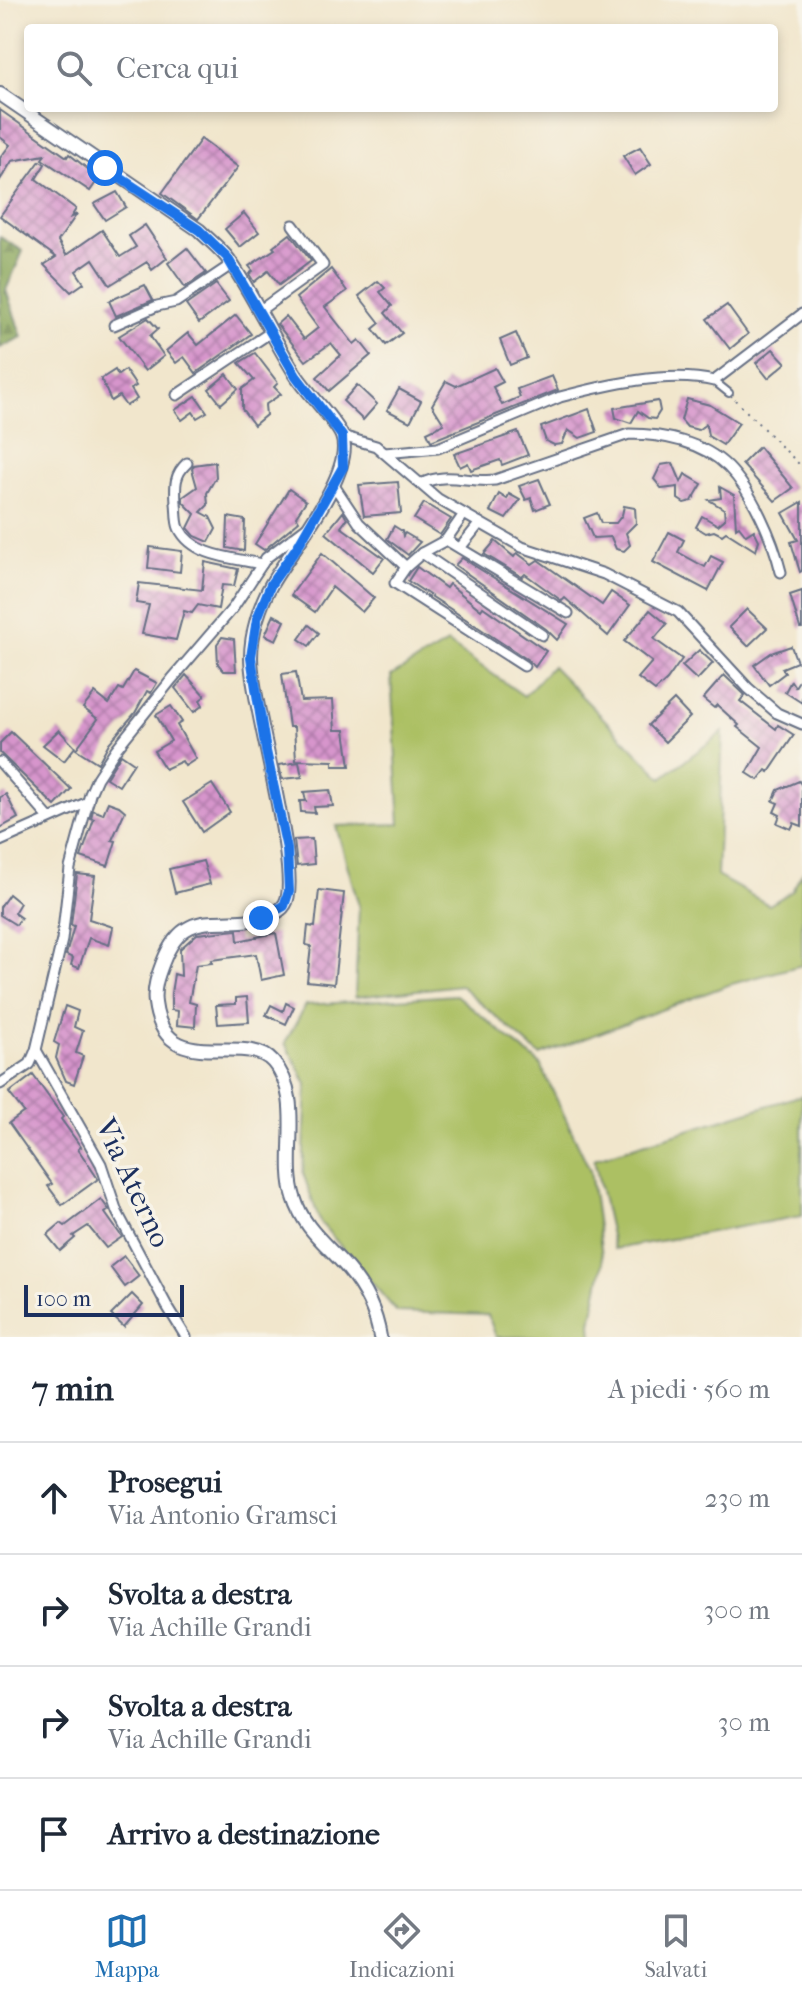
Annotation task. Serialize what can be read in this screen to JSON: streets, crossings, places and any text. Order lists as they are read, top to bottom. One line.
{"streets":{"street":["Via Aterno"]},"scale_bar":"100 m","page":{"search":"Cerca qui","scale":"100 m","heading":["7 min","A piedi · 560 m"],"list":[["Prosegui","Via Antonio Gramsci","230 m"],["Svolta a destra","Via Achille Grandi","300 m"],["Svolta a destra","Via Achille Grandi","30 m"],"Arrivo a destinazione"],"nav":["Mappa","Indicazioni","Salvati"]}}
